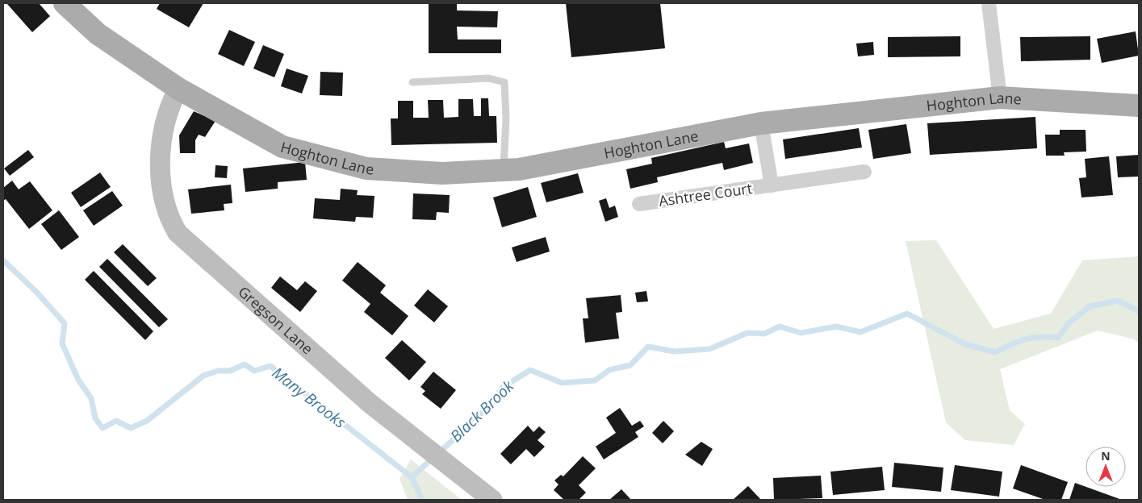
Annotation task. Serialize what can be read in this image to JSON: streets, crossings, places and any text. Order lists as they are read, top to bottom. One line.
{"streets":{"main road":["Hoghton Lane"],"street":["Ashtree Court","Gregson Lane"]},"crossings":[["Hoghton Lane","Ashtree Court"],["Hoghton Lane","Gregson Lane"]],"water":["Many Brooks","Black Brook"],"north":"top"}
